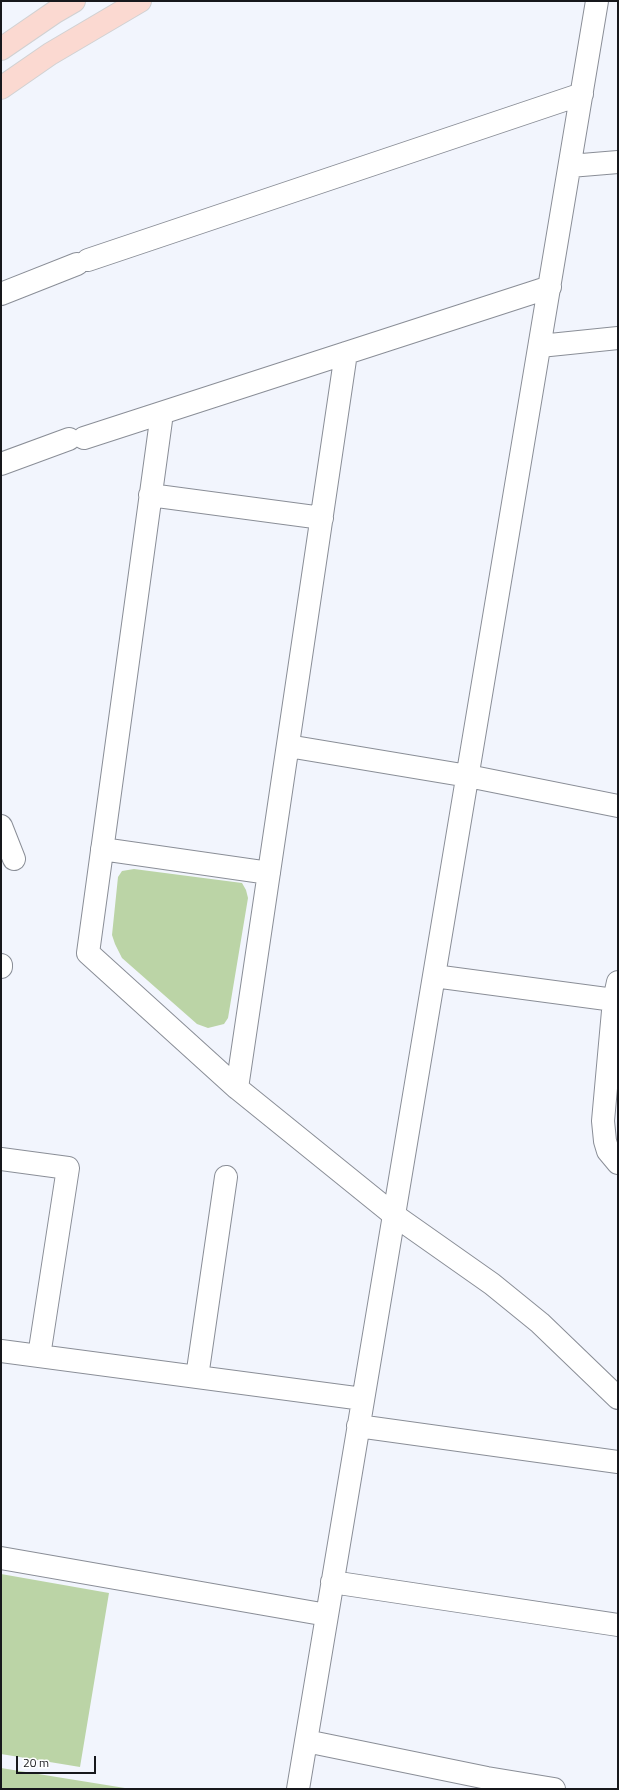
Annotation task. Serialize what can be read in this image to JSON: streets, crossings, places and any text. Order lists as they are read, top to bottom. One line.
{"scale_bar":"20 m"}
